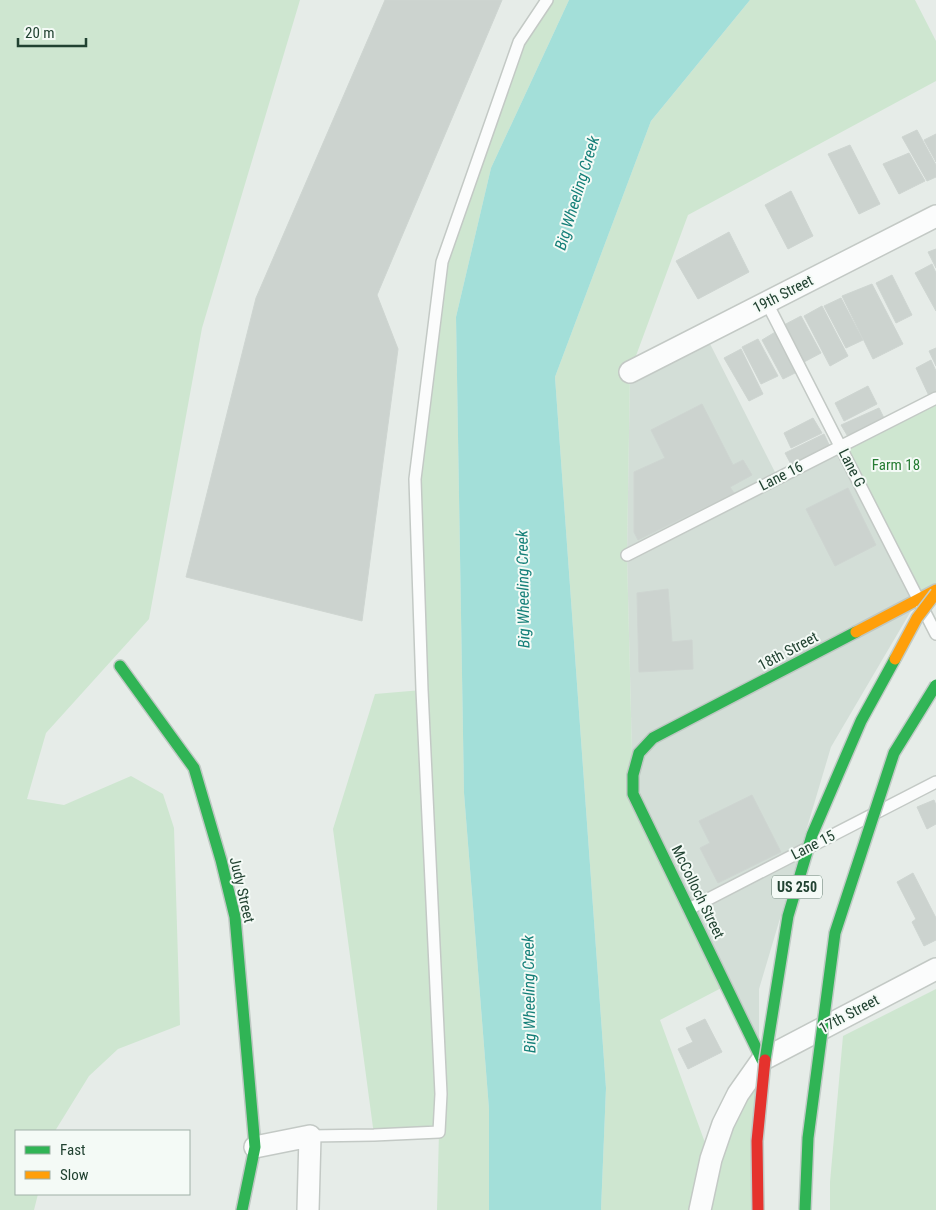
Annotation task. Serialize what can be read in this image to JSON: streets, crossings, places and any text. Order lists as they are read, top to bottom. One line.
{"streets":{"main road":["18th Street","US 250","Judy Street","McColloch Street"],"street":["19th Street","17th Street"],"lane":["Lane G","Lane 16","Lane 15"]},"crossings":[["19th Street","Lane G"],["Lane G","Lane 16"],["Lane G","18th Street"],["18th Street","US 250"],["18th Street","McColloch Street"],["Lane 15","McColloch Street"],["McColloch Street","17th Street"]],"water":["Big Wheeling Creek"],"parks":["Farm 18"],"legend":["Fast","Slow"],"scale_bar":"20 m"}
